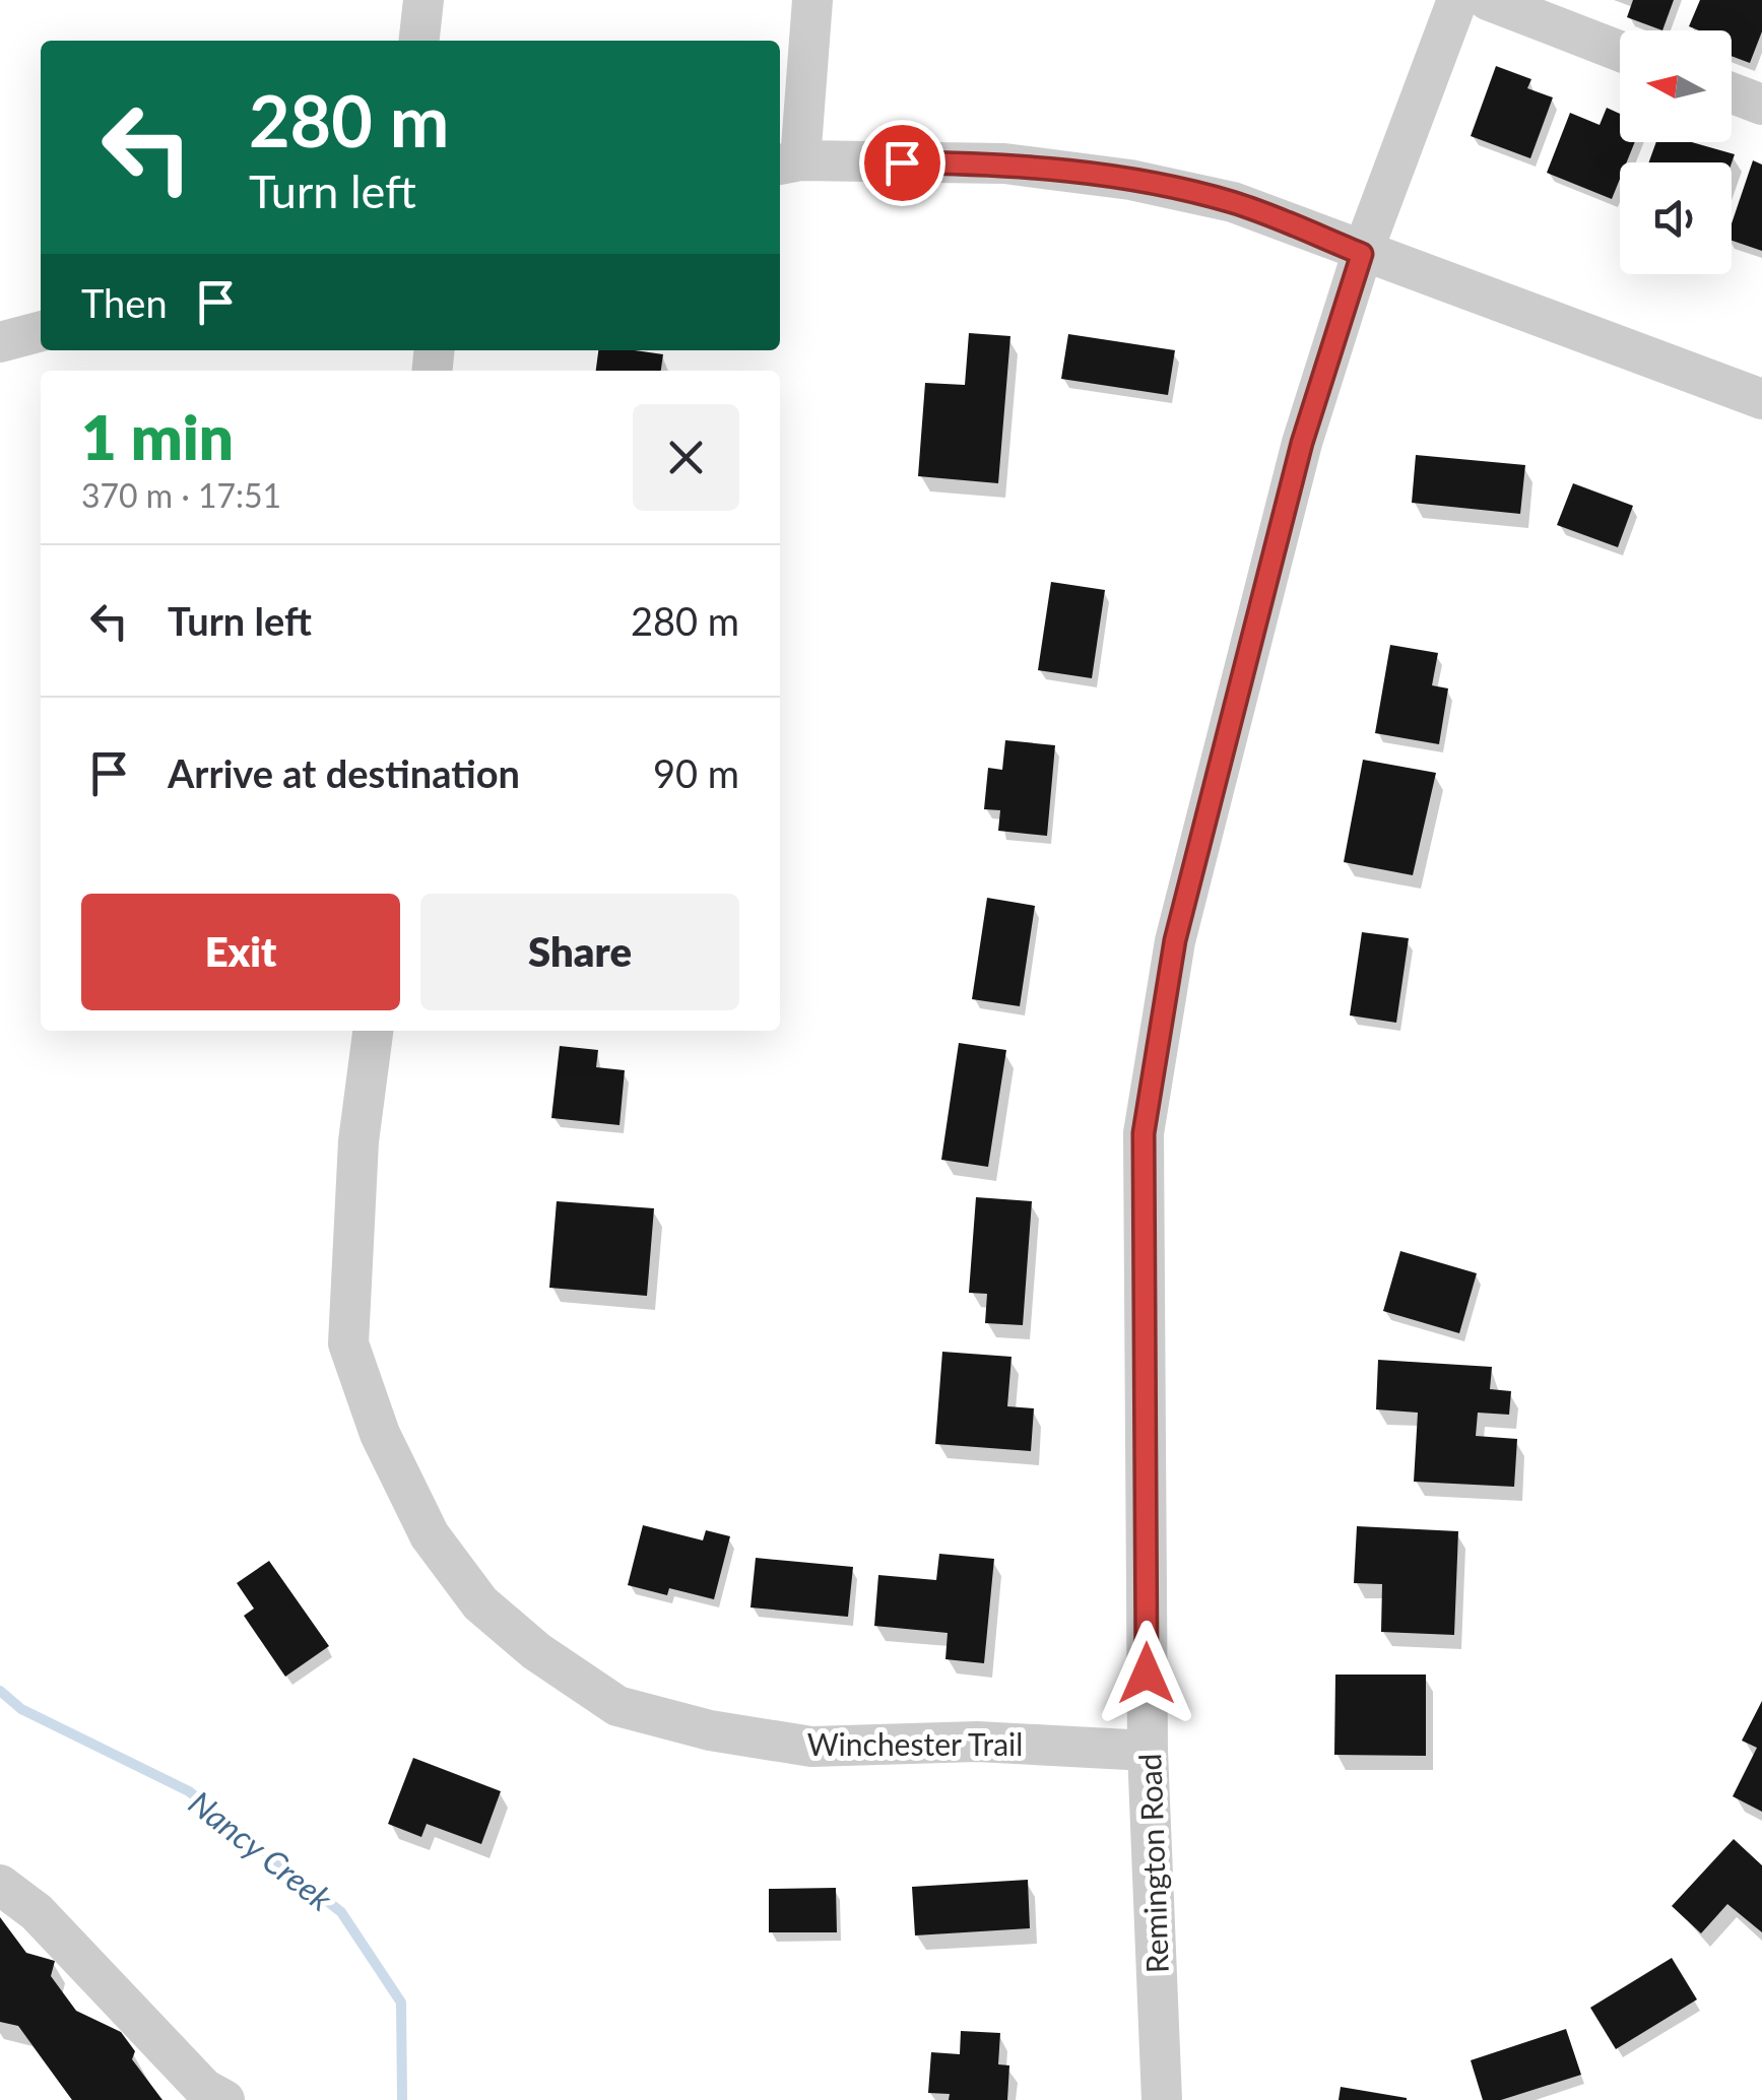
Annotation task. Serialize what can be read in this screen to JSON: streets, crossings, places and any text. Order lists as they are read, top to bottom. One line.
{"streets":{"street":["Winchester Trail","Remington Road"]},"crossings":[["Winchester Trail","Remington Road"]],"water":["Nancy Creek"],"north":"left","page":{"turn":["280 m","Turn left"],"then":"Then","heading":["1 min","370 m · 17:51"],"list":[{"name":"Turn left","value":"280 m"},{"name":"Arrive at destination","value":"90 m"}],"buttons":["Exit","Share"]}}
